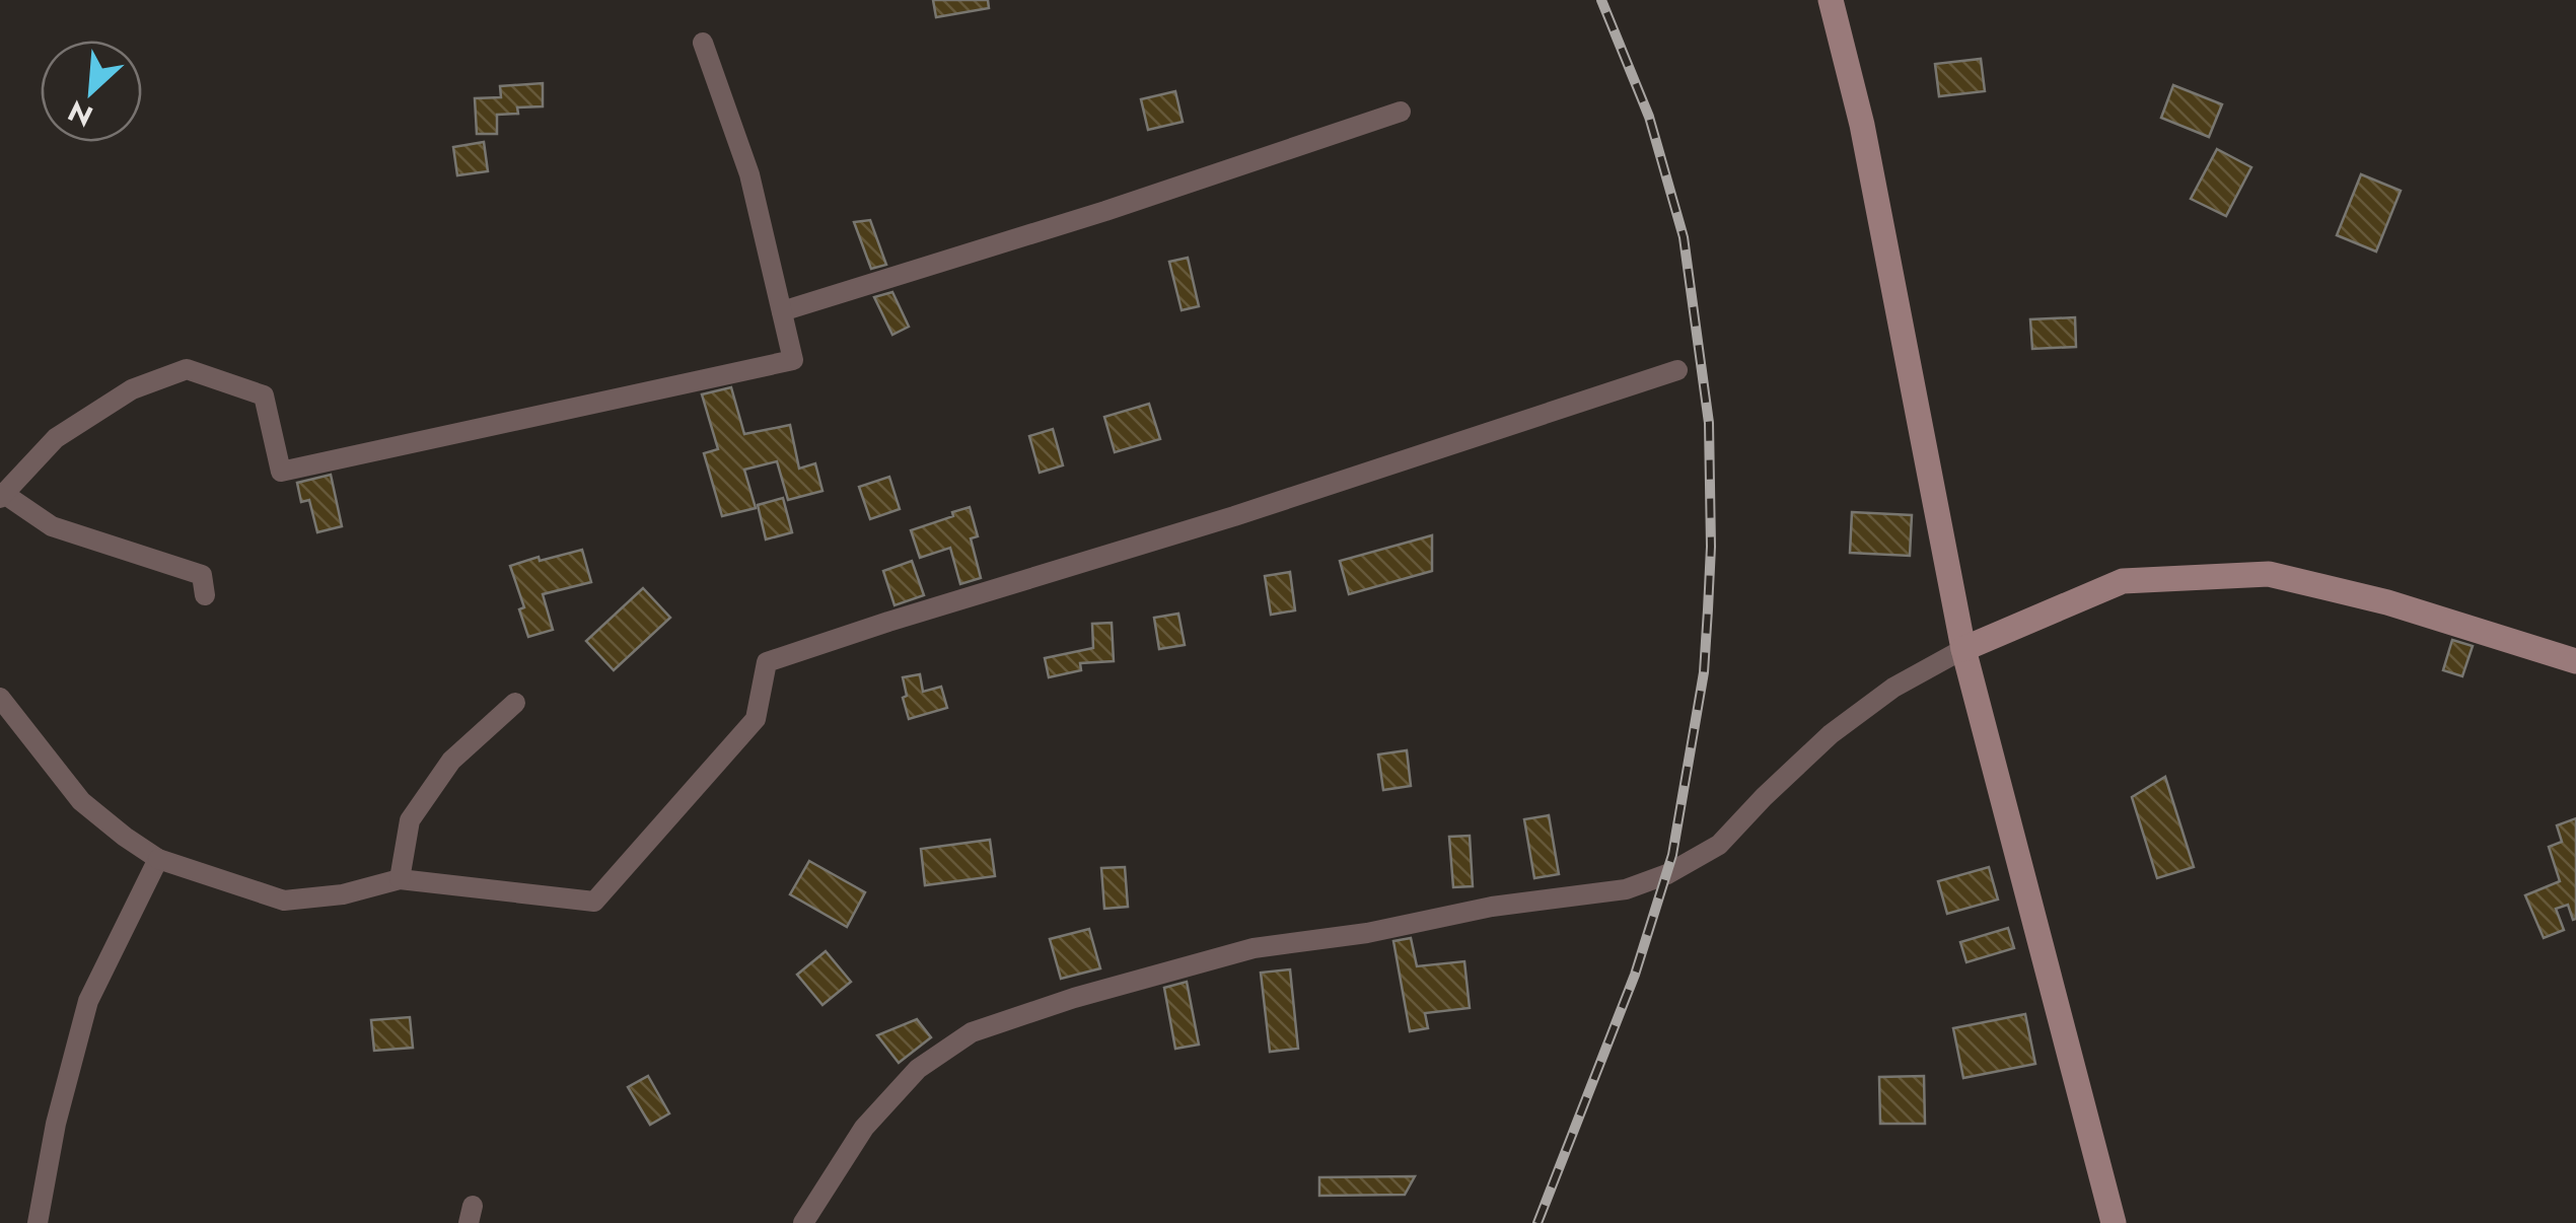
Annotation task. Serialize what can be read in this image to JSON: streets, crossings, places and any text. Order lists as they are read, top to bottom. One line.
{"north":"bottom left"}
